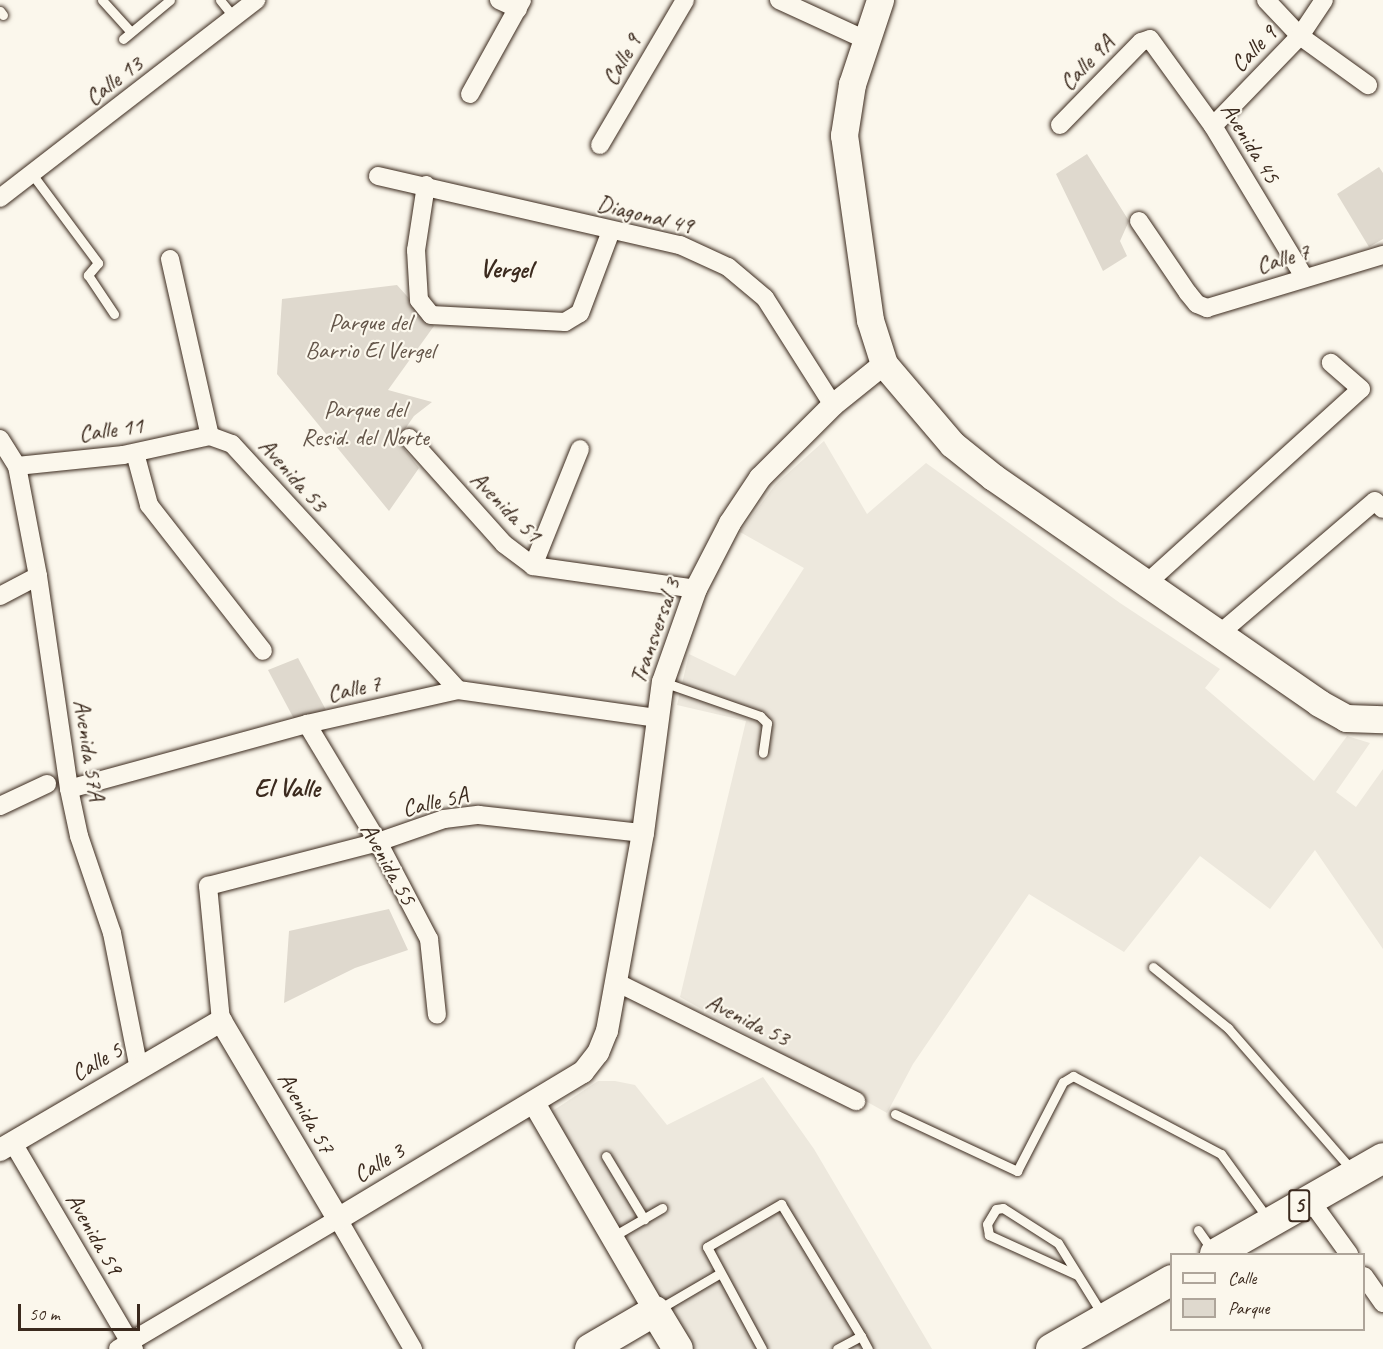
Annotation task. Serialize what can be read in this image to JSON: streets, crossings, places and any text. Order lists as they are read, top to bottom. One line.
{"streets":{"main road":["5"],"street":["Calle 9","Calle 9A","Calle 13","Avenida 45","Diagonal 49","Calle 7","Calle 11","Avenida 53","Avenida 51","Transversal 3","Avenida 57A","Calle 5A","Avenida 55","Calle 5","Avenida 57","Calle 3","Avenida 59"]},"crossings":[["Calle 9","Avenida 45"],["Calle 9A","Avenida 45"],["Avenida 45","Calle 7"],["Diagonal 49","Transversal 3"],["Calle 7","Avenida 53"],["Calle 7","Transversal 3"],["Calle 7","Avenida 57A"],["Calle 7","Avenida 55"],["Calle 11","Avenida 53"],["Calle 11","Avenida 57A"],["Avenida 53","Transversal 3"],["Avenida 53","Calle 3"],["Avenida 51","Transversal 3"],["Transversal 3","Calle 5A"],["Transversal 3","Calle 3"],["Avenida 57A","Calle 5"],["Calle 5A","Avenida 55"],["Calle 5A","Avenida 57"],["Calle 5","Avenida 57"],["Calle 5","Avenida 59"],["Avenida 57","Calle 3"],["Calle 3","Avenida 59"]],"districts":["Vergel","El Valle"],"parks":["Parque del Barrio El Vergel","Parque del Resid. del Norte"],"legend":["Calle","Parque"],"scale_bar":"50 m"}
